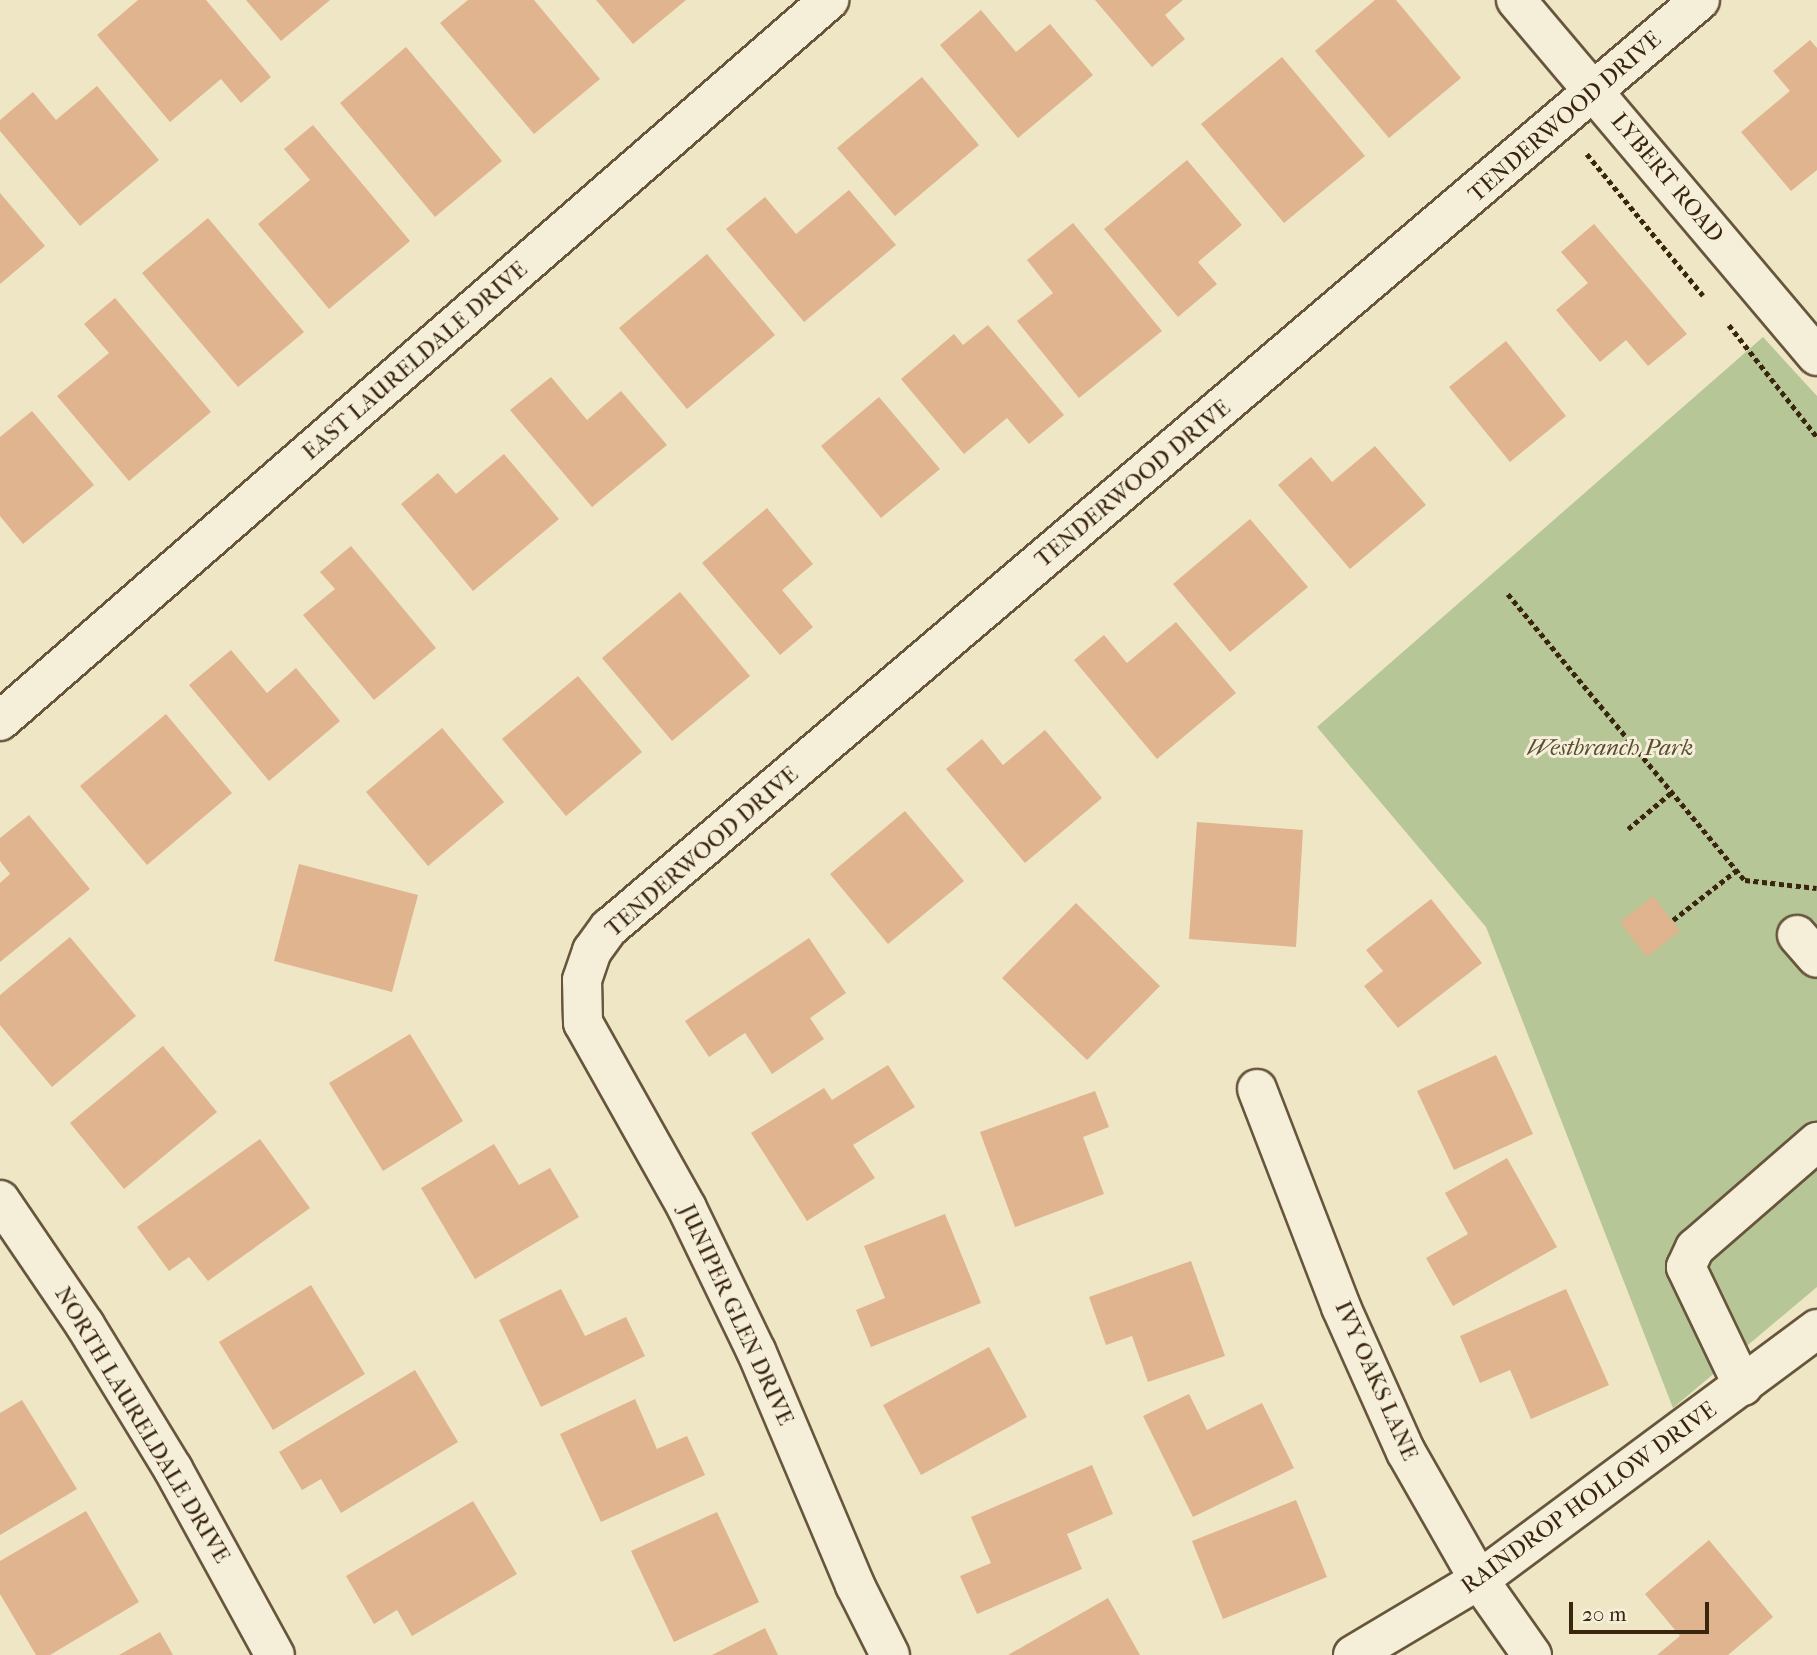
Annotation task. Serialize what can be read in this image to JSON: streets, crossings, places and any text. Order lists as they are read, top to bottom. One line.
{"streets":{"street":["TENDERWOOD DRIVE","LYBERT ROAD","EAST LAURELDALE DRIVE","JUNIPER GLEN DRIVE","IVY OAKS LANE","NORTH LAURELDALE DRIVE","RAINDROP HOLLOW DRIVE"]},"crossings":[["TENDERWOOD DRIVE","LYBERT ROAD"],["TENDERWOOD DRIVE","JUNIPER GLEN DRIVE"],["IVY OAKS LANE","RAINDROP HOLLOW DRIVE"]],"parks":["Westbranch Park"],"scale_bar":"20 m"}
